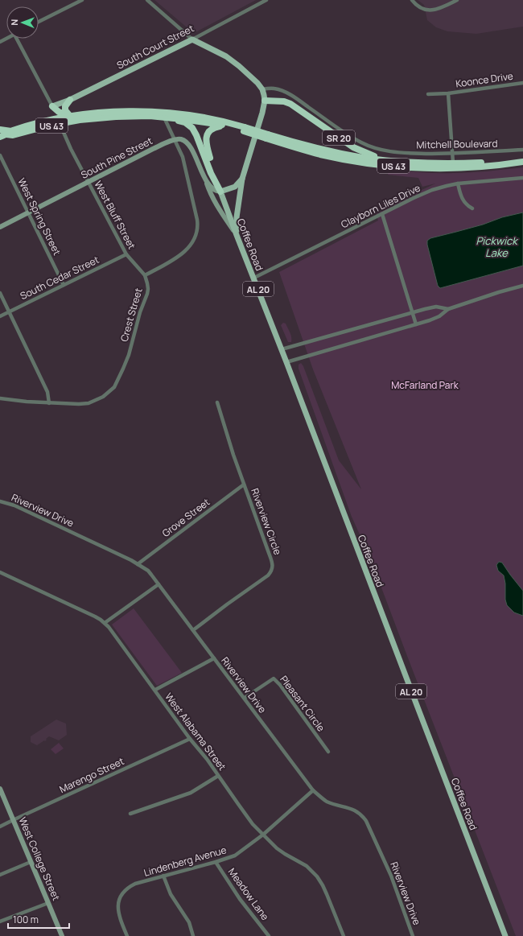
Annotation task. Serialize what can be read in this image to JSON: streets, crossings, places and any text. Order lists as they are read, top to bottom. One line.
{"streets":{"highway":["US 43","SR 20"],"main road":["South Court Street","South Pine Street","Coffee Road","AL 20","West College Street"],"street":["Koonce Drive","Mitchell Boulevard","Clayborn Liles Drive","West Bluff Street","West Spring Street","South Cedar Street","Crest Street","Riverview Drive","Grove Street","Riverview Circle","Pleasant Circle","West Alabama Street","Marengo Street","Lindenberg Avenue","Meadow Lane"]},"crossings":[["US 43","SR 20"],["US 43","West Bluff Street"],["US 43","Crest Street"],["South Pine Street","West Bluff Street"],["South Pine Street","West Spring Street"],["South Pine Street","Crest Street"],["Clayborn Liles Drive","Coffee Road"],["West Bluff Street","South Cedar Street"],["West Bluff Street","Crest Street"],["West Spring Street","South Cedar Street"],["Riverview Drive","Grove Street"],["Riverview Drive","Riverview Circle"],["Riverview Drive","Pleasant Circle"],["Riverview Drive","Lindenberg Avenue"],["Grove Street","Riverview Circle"],["West Alabama Street","Marengo Street"],["West Alabama Street","Lindenberg Avenue"],["Marengo Street","West College Street"],["Lindenberg Avenue","Meadow Lane"]],"water":["Pickwick Lake"],"parks":["McFarland Park"],"scale_bar":"100 m","north":"left"}
